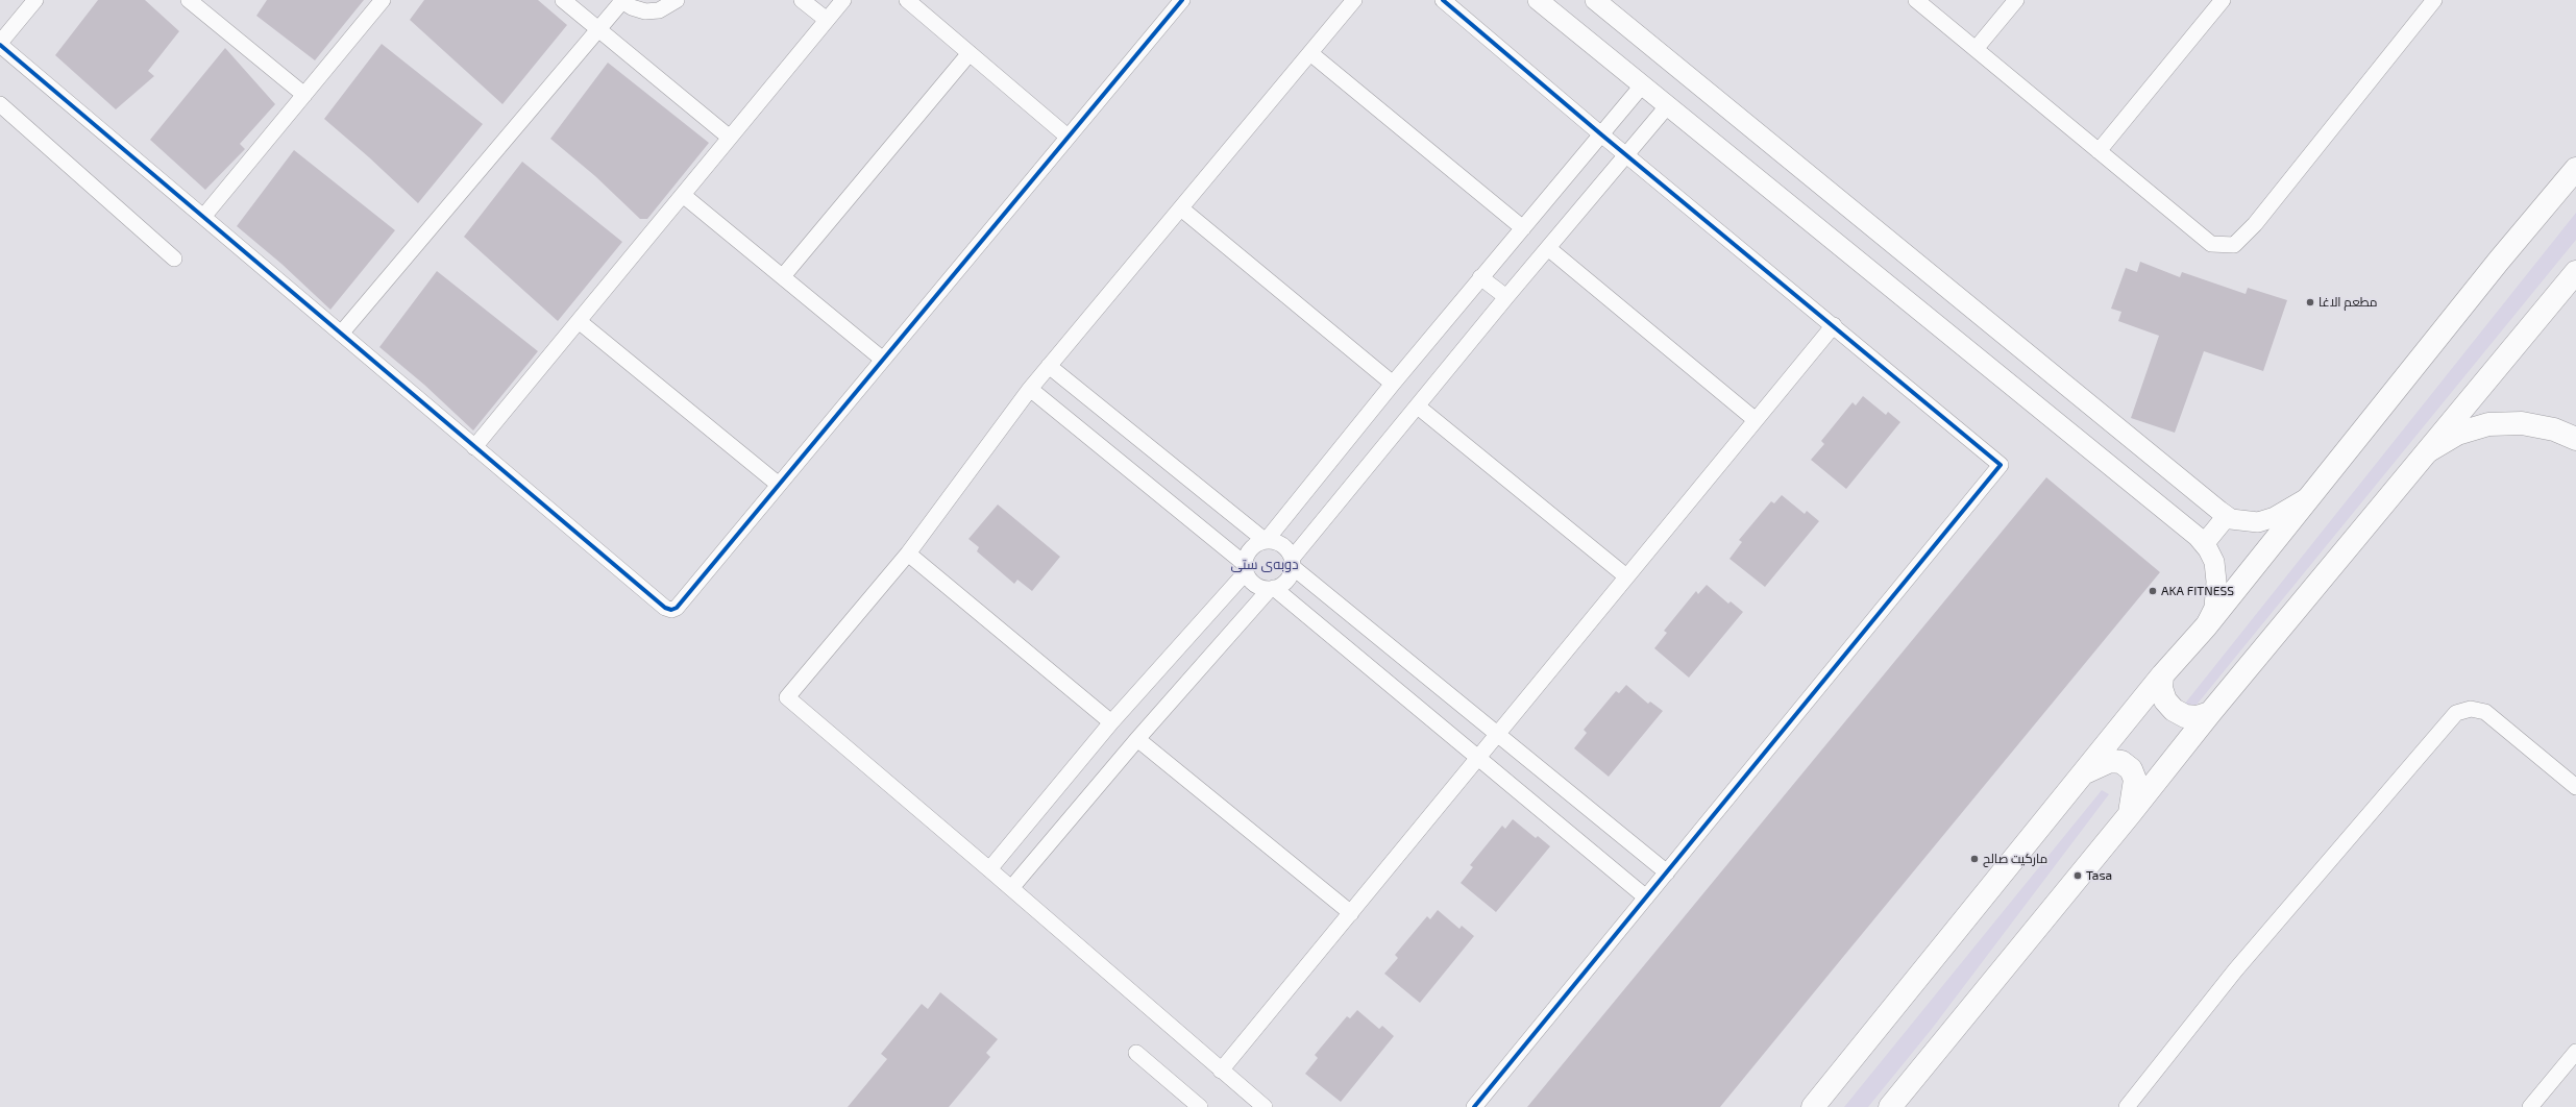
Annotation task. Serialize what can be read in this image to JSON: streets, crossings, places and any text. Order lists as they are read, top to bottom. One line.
{"districts":["دوبه‌ی ستی"],"places":["مطعم الاغا","AKA FITNESS","ماركيت صالح","Tasa"]}
